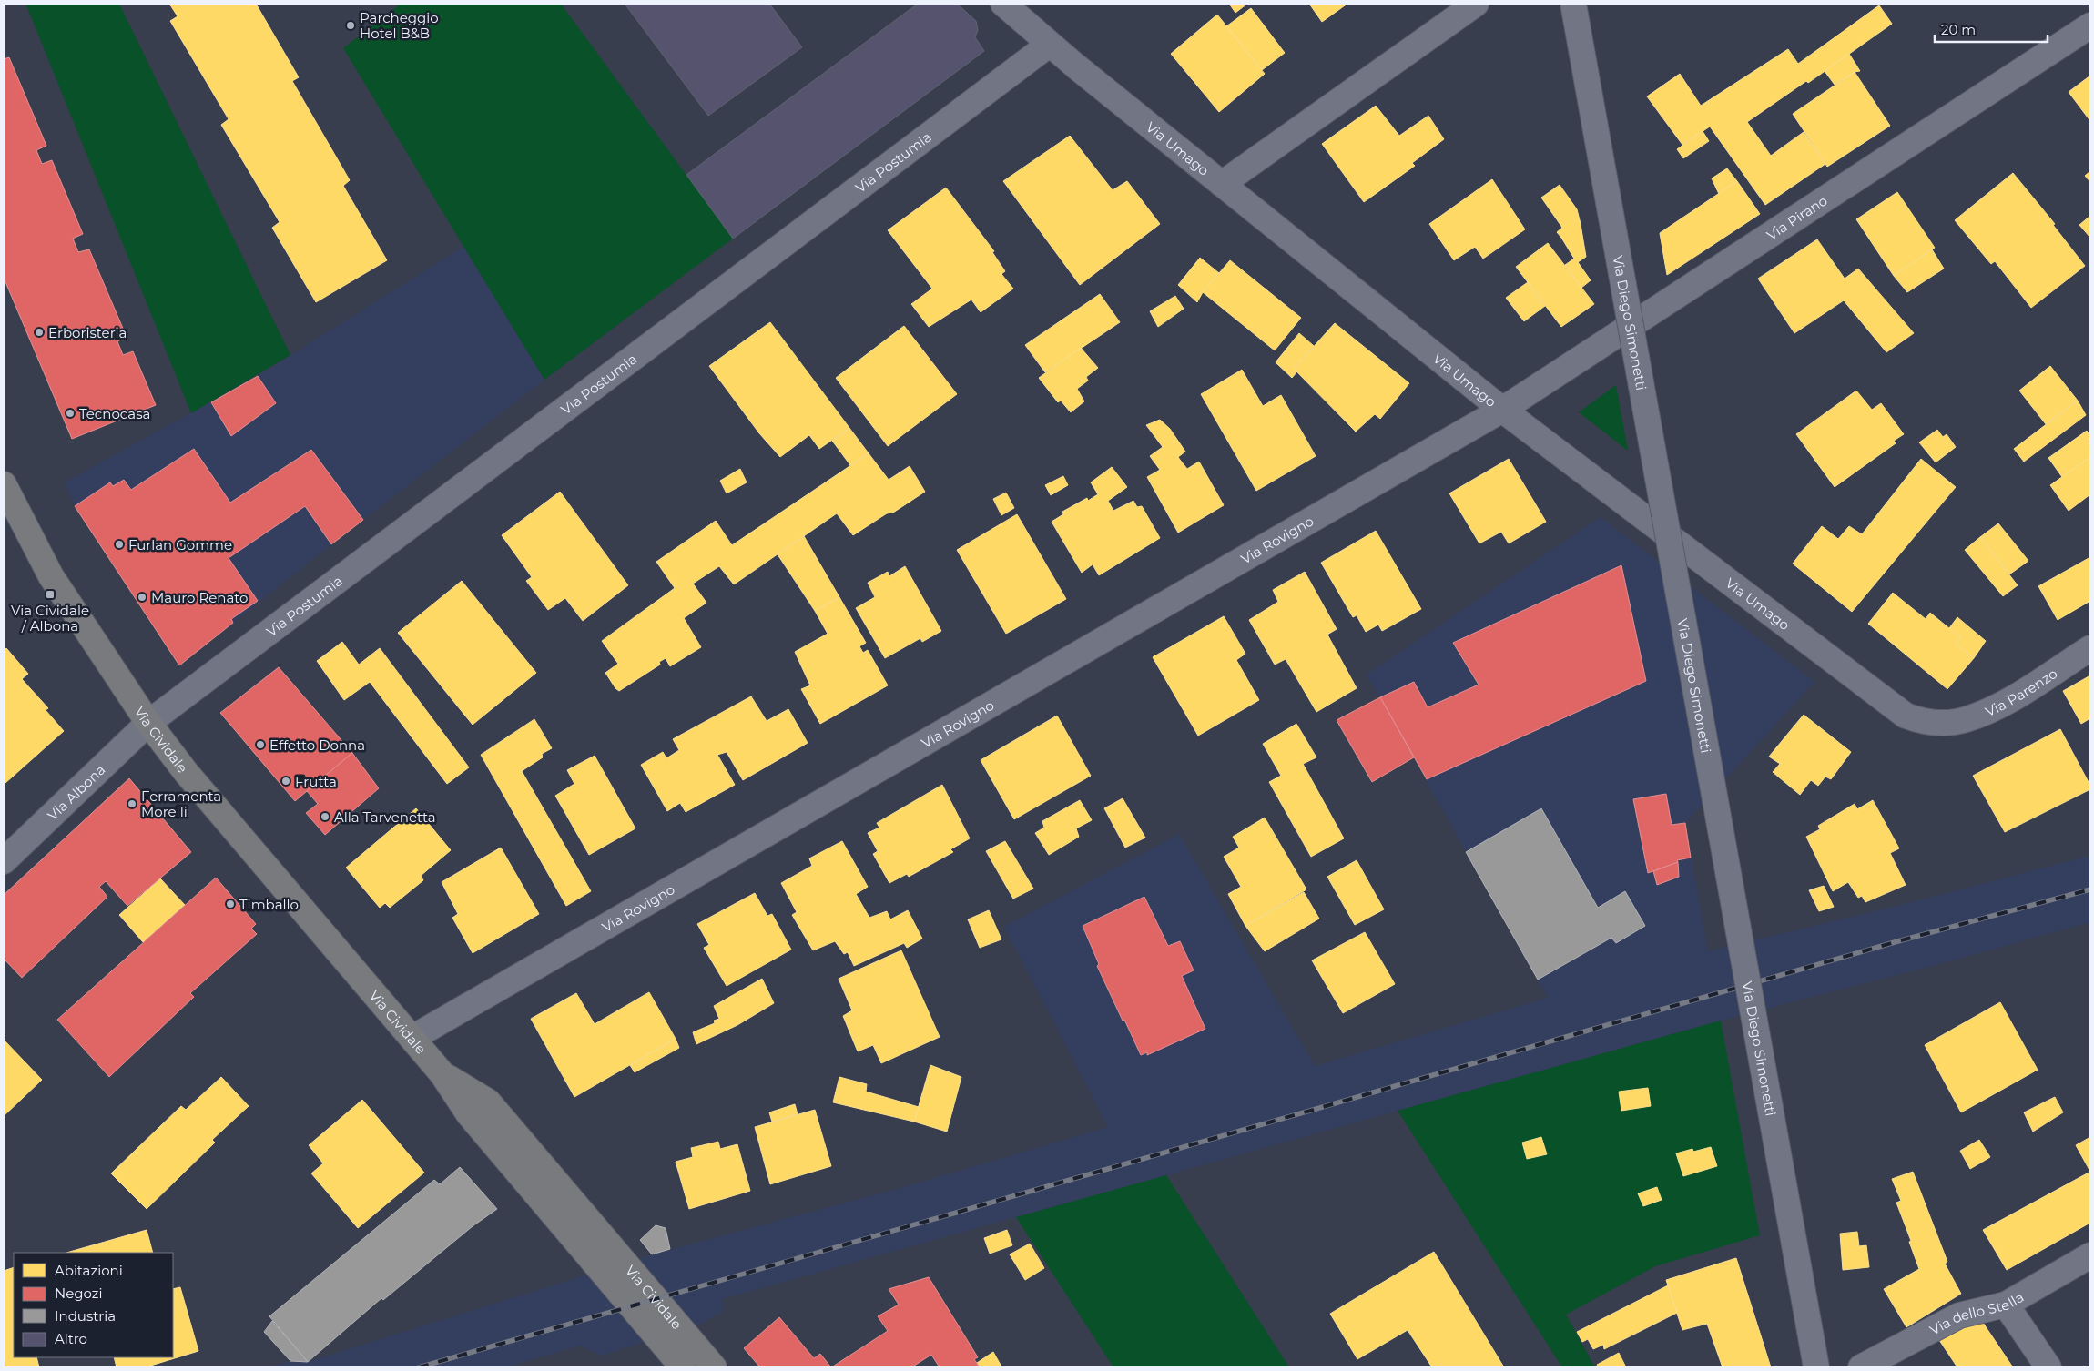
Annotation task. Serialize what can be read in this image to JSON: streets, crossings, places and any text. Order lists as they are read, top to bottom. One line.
{"streets":{"main road":["Via Cividale"],"street":["Via Umago","Via Postumia","Via Pirano","Via Diego Simonetti","Via Rovigno","Via Parenzo","Via Albona","Via dello Stella"]},"crossings":[["Via Umago","Via Postumia"],["Via Umago","Via Pirano"],["Via Umago","Via Rovigno"],["Via Umago","Via Parenzo"],["Via Postumia","Via Cividale"],["Via Postumia","Via Albona"],["Via Pirano","Via Rovigno"],["Via Rovigno","Via Cividale"],["Via Cividale","Via Albona"]],"places":{"other":["Parcheggio Hotel B&B","Erboristeria","Tecnocasa","Furlan Gomme","Mauro Renato","Effetto Donna","Frutta","Ferramenta Morelli","Alla Tarvenetta","Timballo"],"transit":["Via Cividale / Albona"]},"legend":["Abitazioni","Negozi","Industria","Altro"],"scale_bar":"20 m"}
